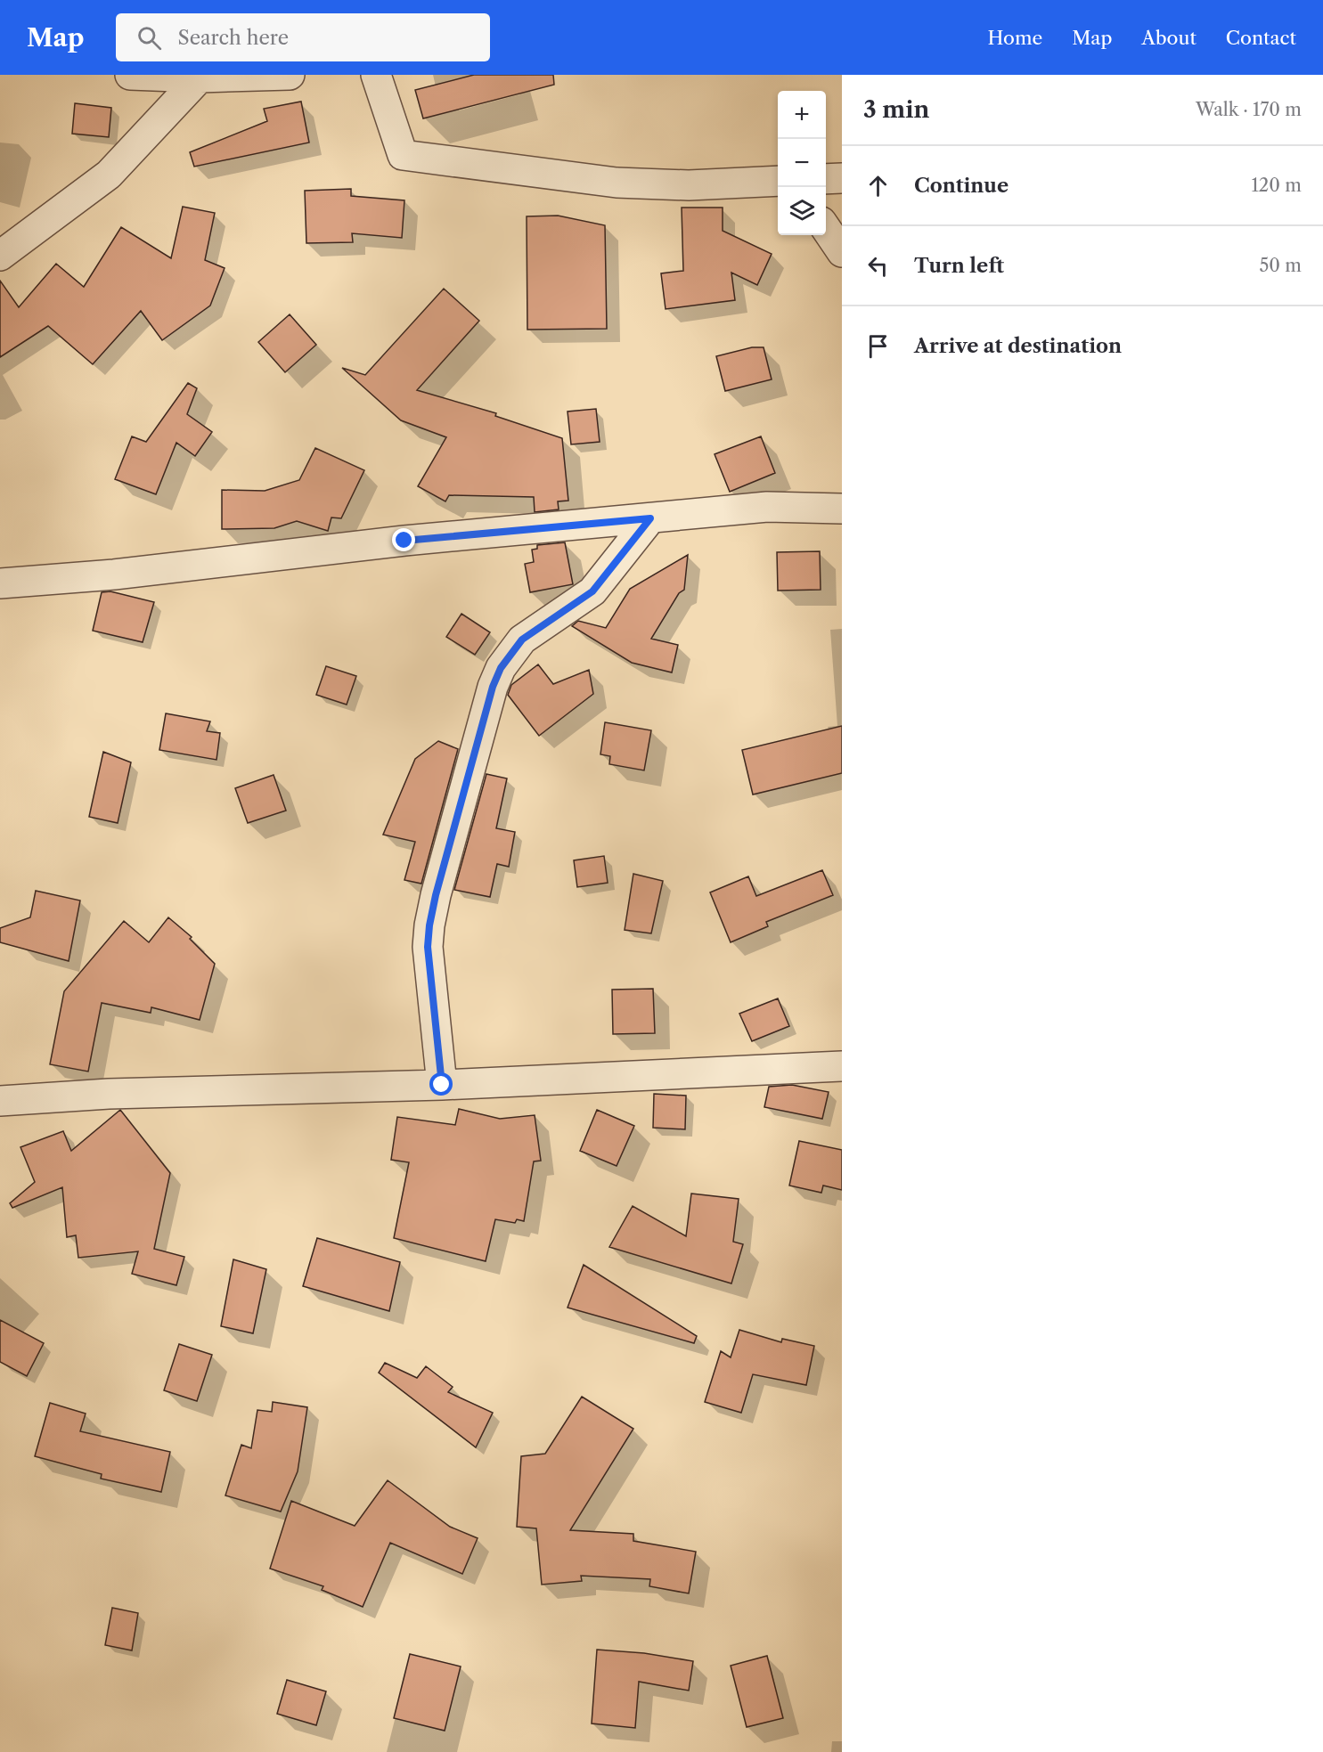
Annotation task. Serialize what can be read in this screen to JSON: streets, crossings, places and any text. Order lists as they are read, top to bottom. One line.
{"page":{"header":"Map","search":"Search here","nav":["Home","Map","About","Contact"],"heading":["3 min","Walk · 170 m"],"map_buttons":["+","−"],"list":[["Continue","120 m"],["Turn left","50 m"],"Arrive at destination"]}}
